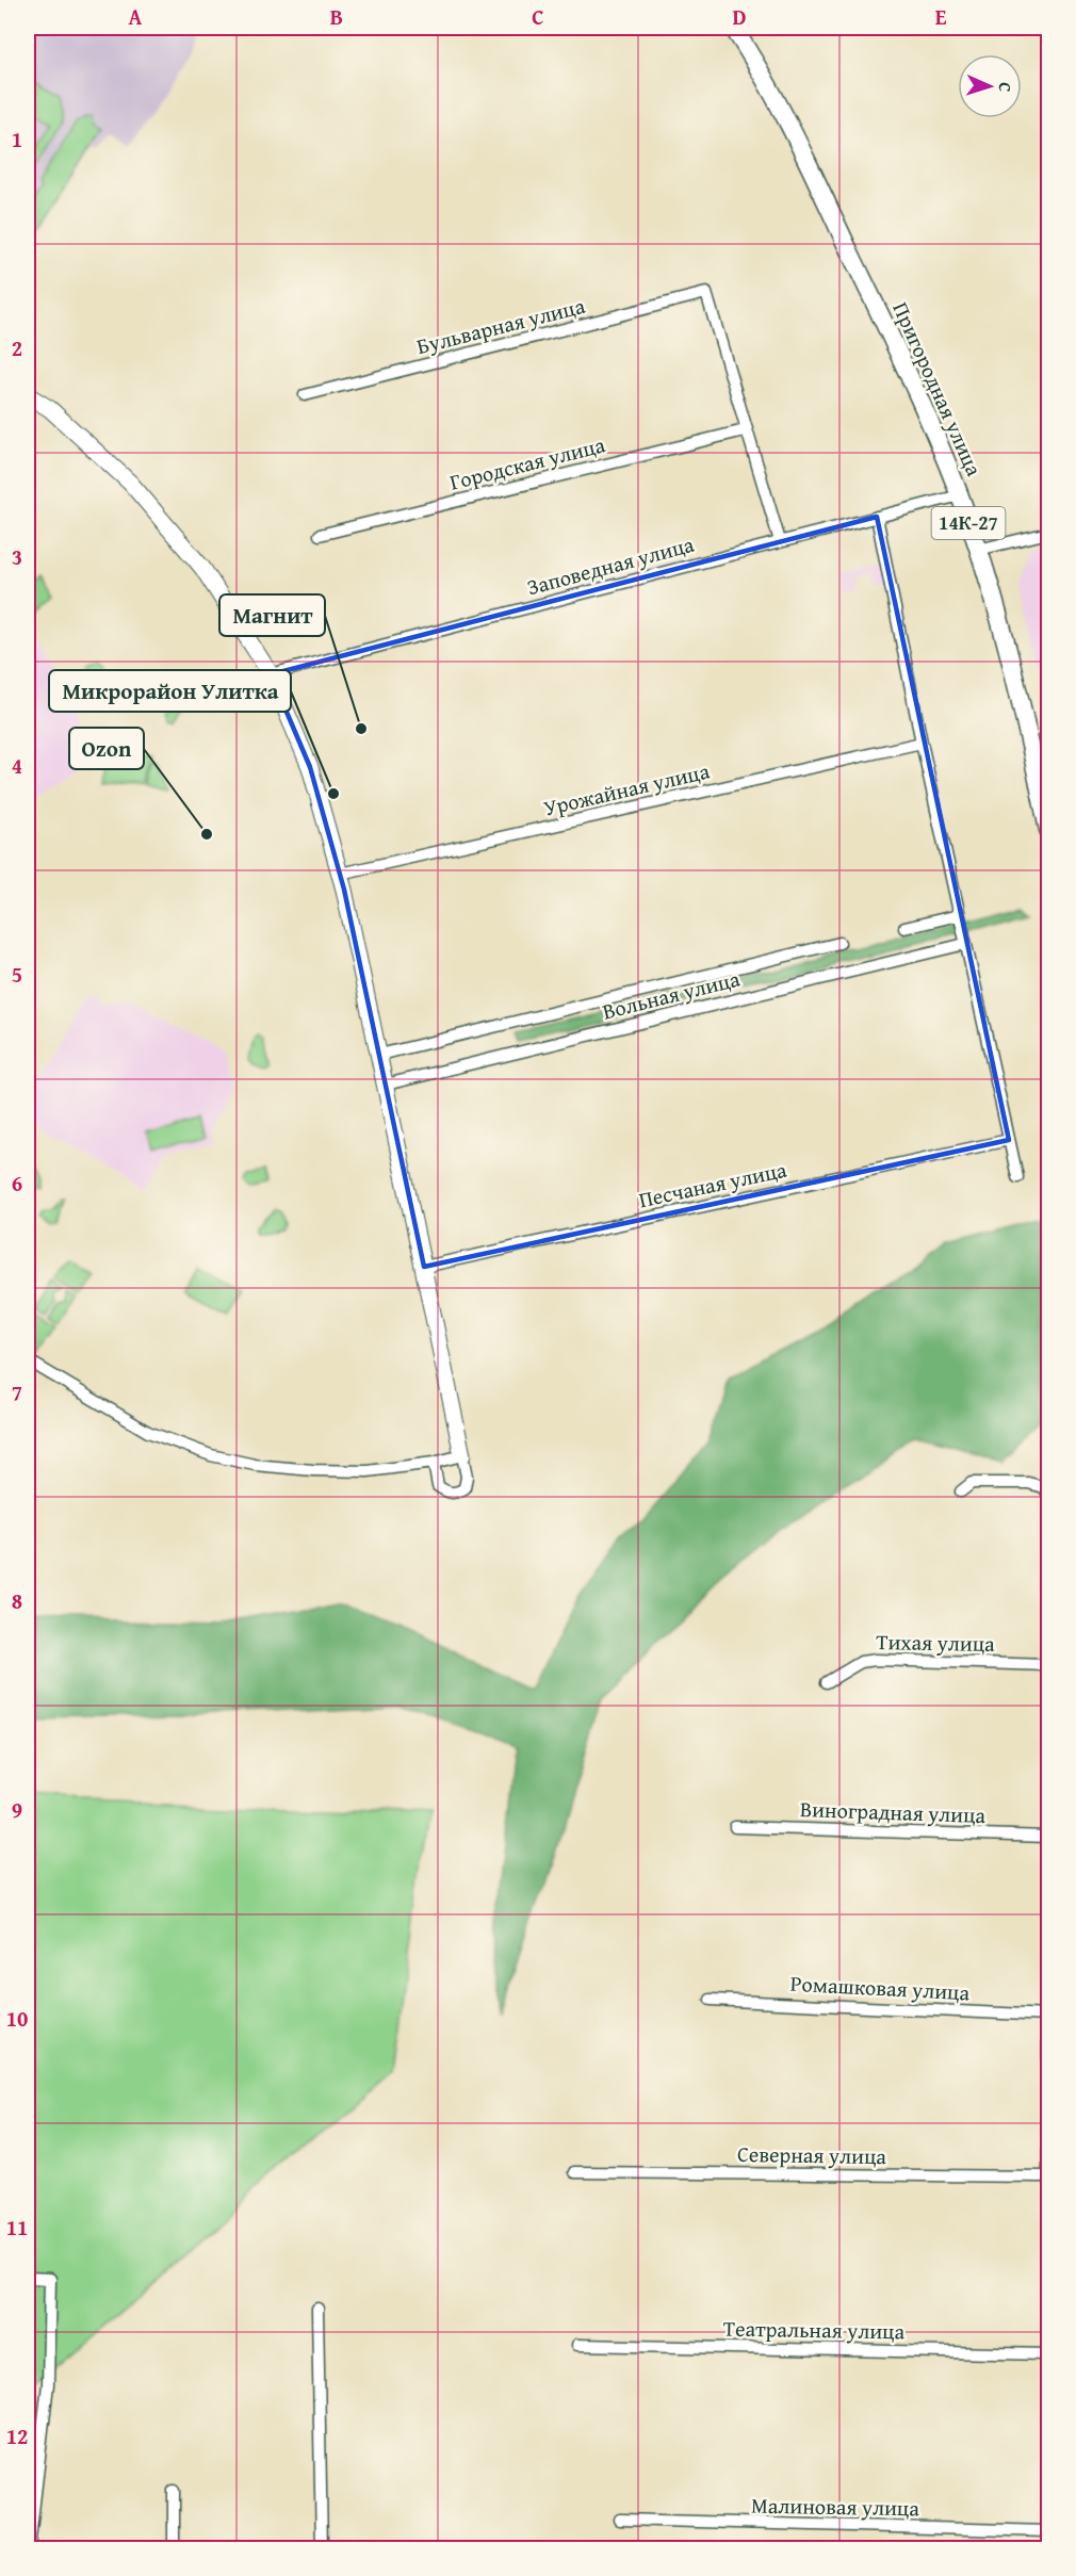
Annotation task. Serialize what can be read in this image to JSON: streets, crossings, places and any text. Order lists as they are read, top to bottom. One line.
{"streets":{"main road":["Пригородная улица","14К-27"],"street":["Бульварная улица","Городская улица","Заповедная улица","Урожайная улица","Вольная улица","Песчаная улица","Тихая улица","Виноградная улица","Ромашковая улица","Северная улица","Театральная улица","Малиновая улица"]},"crossings":[["Бульварная улица","Городская улица"],["Пригородная улица","Заповедная улица"]],"places":["Магнит","Микрорайон Улитка","Ozon"],"north":"right","grid":{"columns":["A","B","C","D","E"],"rows":["1","2","3","4","5","6","7","8","9","10","11","12"]}}
